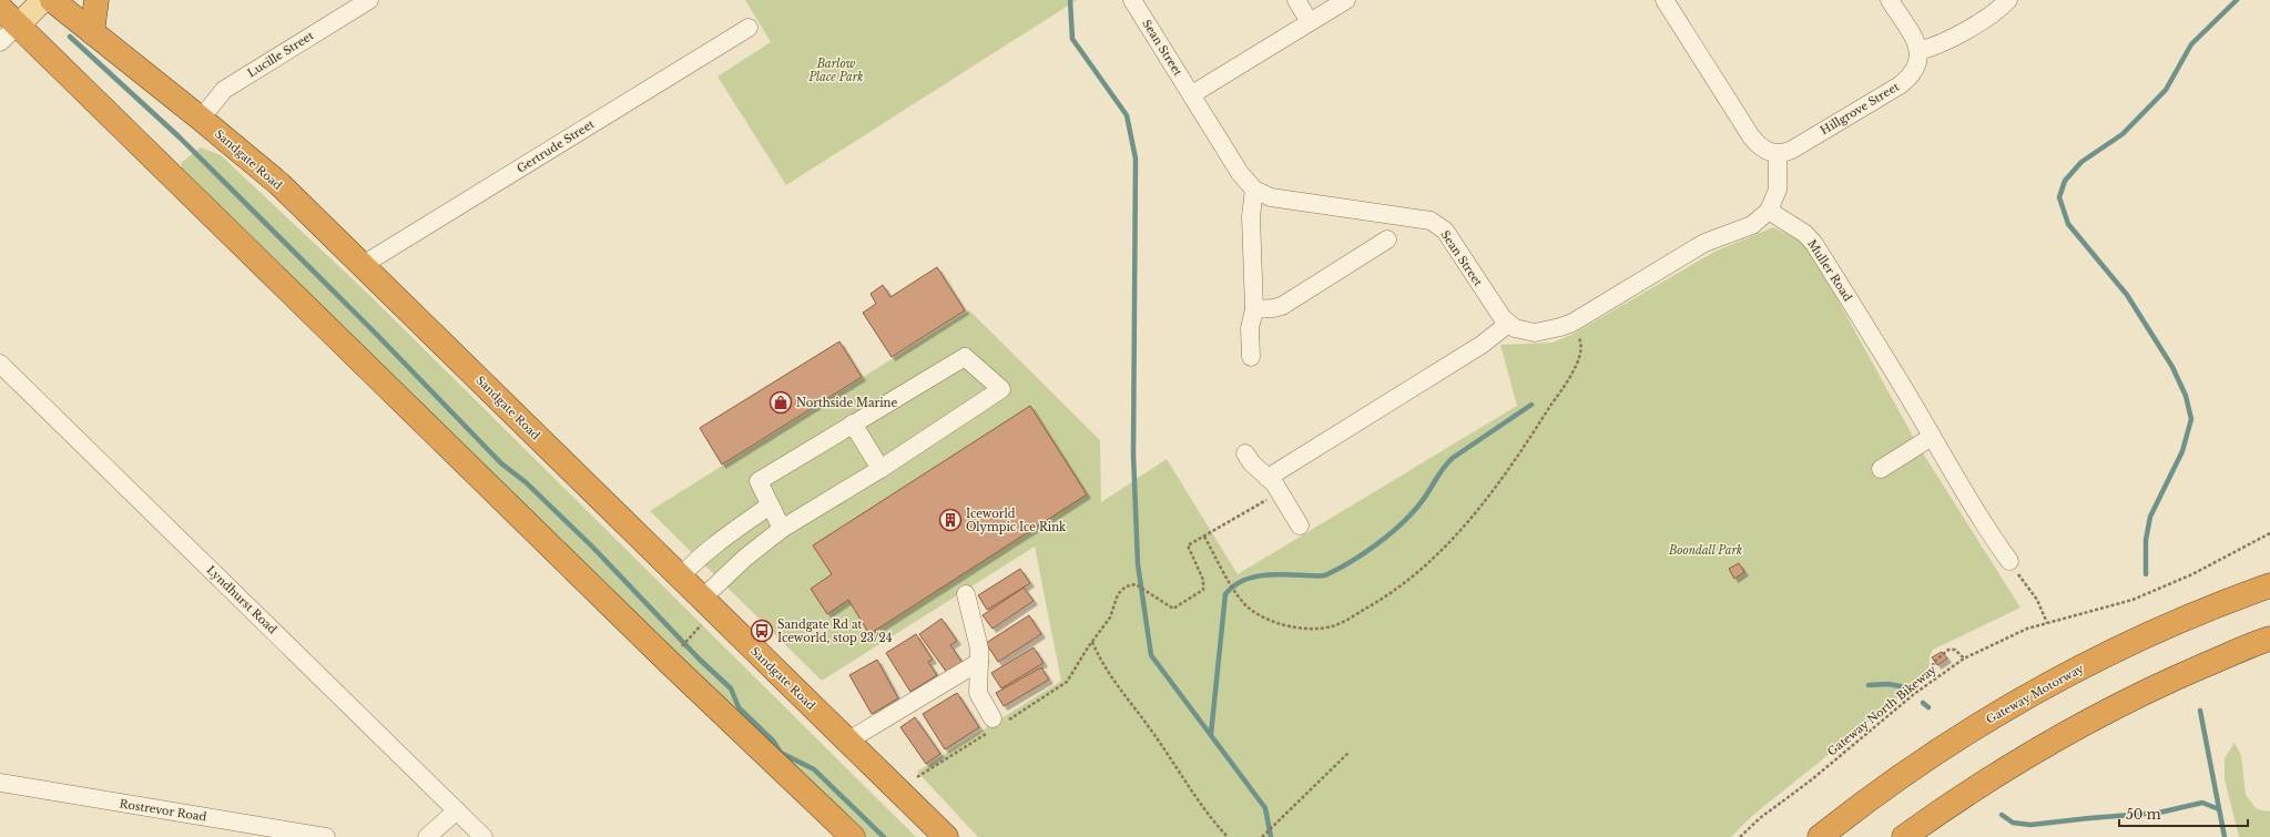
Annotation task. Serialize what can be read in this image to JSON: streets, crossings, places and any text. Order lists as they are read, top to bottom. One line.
{"streets":{"highway":["Sandgate Road","Gateway Motorway"],"street":["Sean Street","Lucille Street","Hillgrove Street","Gertrude Street","Muller Road","Lyndhurst Road","Rostrevor Road"],"path":["Gateway North Bikeway"]},"crossings":[["Sean Street","Muller Road"],["Lucille Street","Sandgate Road"],["Gertrude Street","Sandgate Road"]],"parks":["Barlow Place Park","Boondall Park"],"places":{"shop":["Northside Marine"],"building":["Iceworld Olympic Ice Rink"],"bus stop":["Sandgate Rd at Iceworld, stop 23/24"]},"scale_bar":"50 m"}
